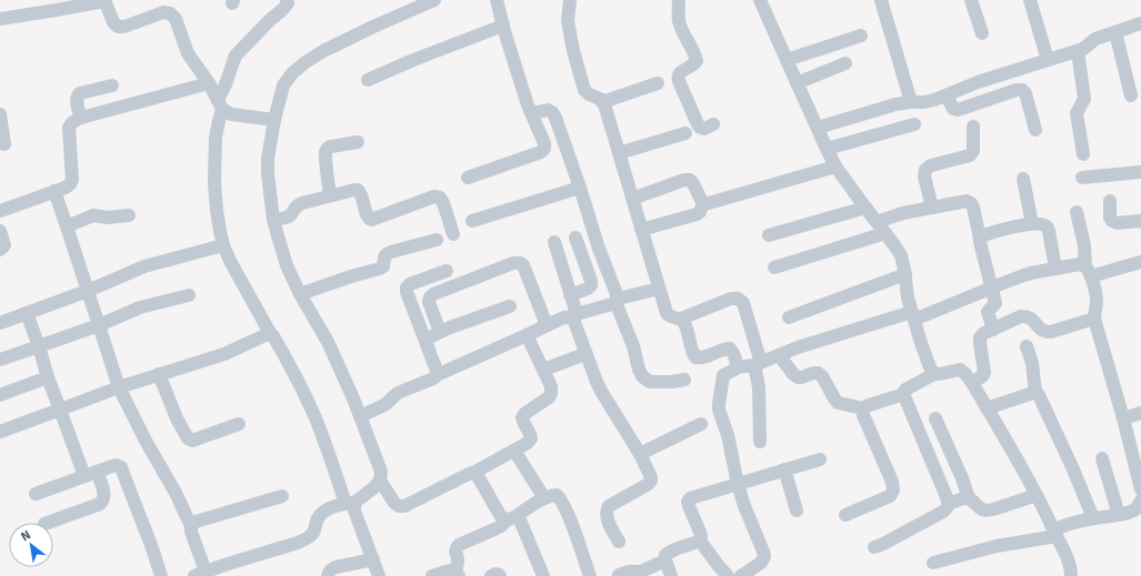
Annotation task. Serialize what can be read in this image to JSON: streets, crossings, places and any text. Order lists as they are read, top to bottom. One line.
{"north":"top left"}
